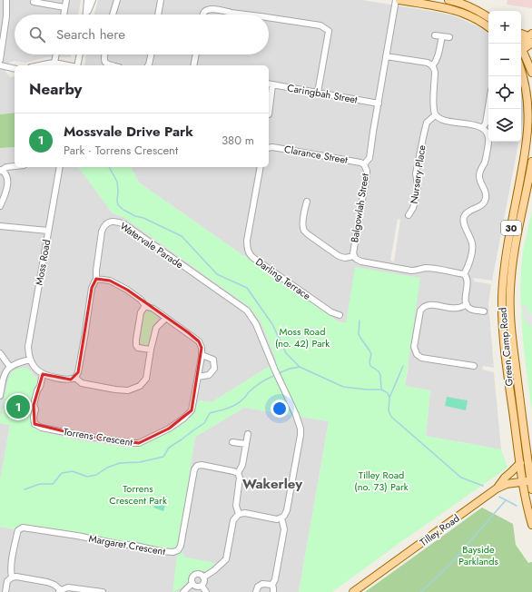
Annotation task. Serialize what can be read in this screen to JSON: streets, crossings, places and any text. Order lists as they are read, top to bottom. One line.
{"streets":{"main road":["30","Green Camp Road","Tilley Road"],"street":["Caringbah Street","Clarance Street","Nursery Place","Balgowlah Street","Watervale Parade","Moss Road","Darling Terrace","Torrens Crescent","Margaret Crescent"]},"crossings":[["Caringbah Street","Balgowlah Street"],["Clarance Street","Balgowlah Street"],["Watervale Parade","Torrens Crescent"],["Green Camp Road","Tilley Road"]],"districts":["Wakerley"],"parks":["Moss Road (no. 42) Park","Tilley Road (no. 73) Park","Torrens Crescent Park","Bayside Parklands"],"page":{"map_buttons":["+","−"],"search":"Search here","heading":"Nearby","list":[{"mark":"1","name":"Mossvale Drive Park","note":"Park · Torrens Crescent","value":"380 m"}],"pins":"1"}}
